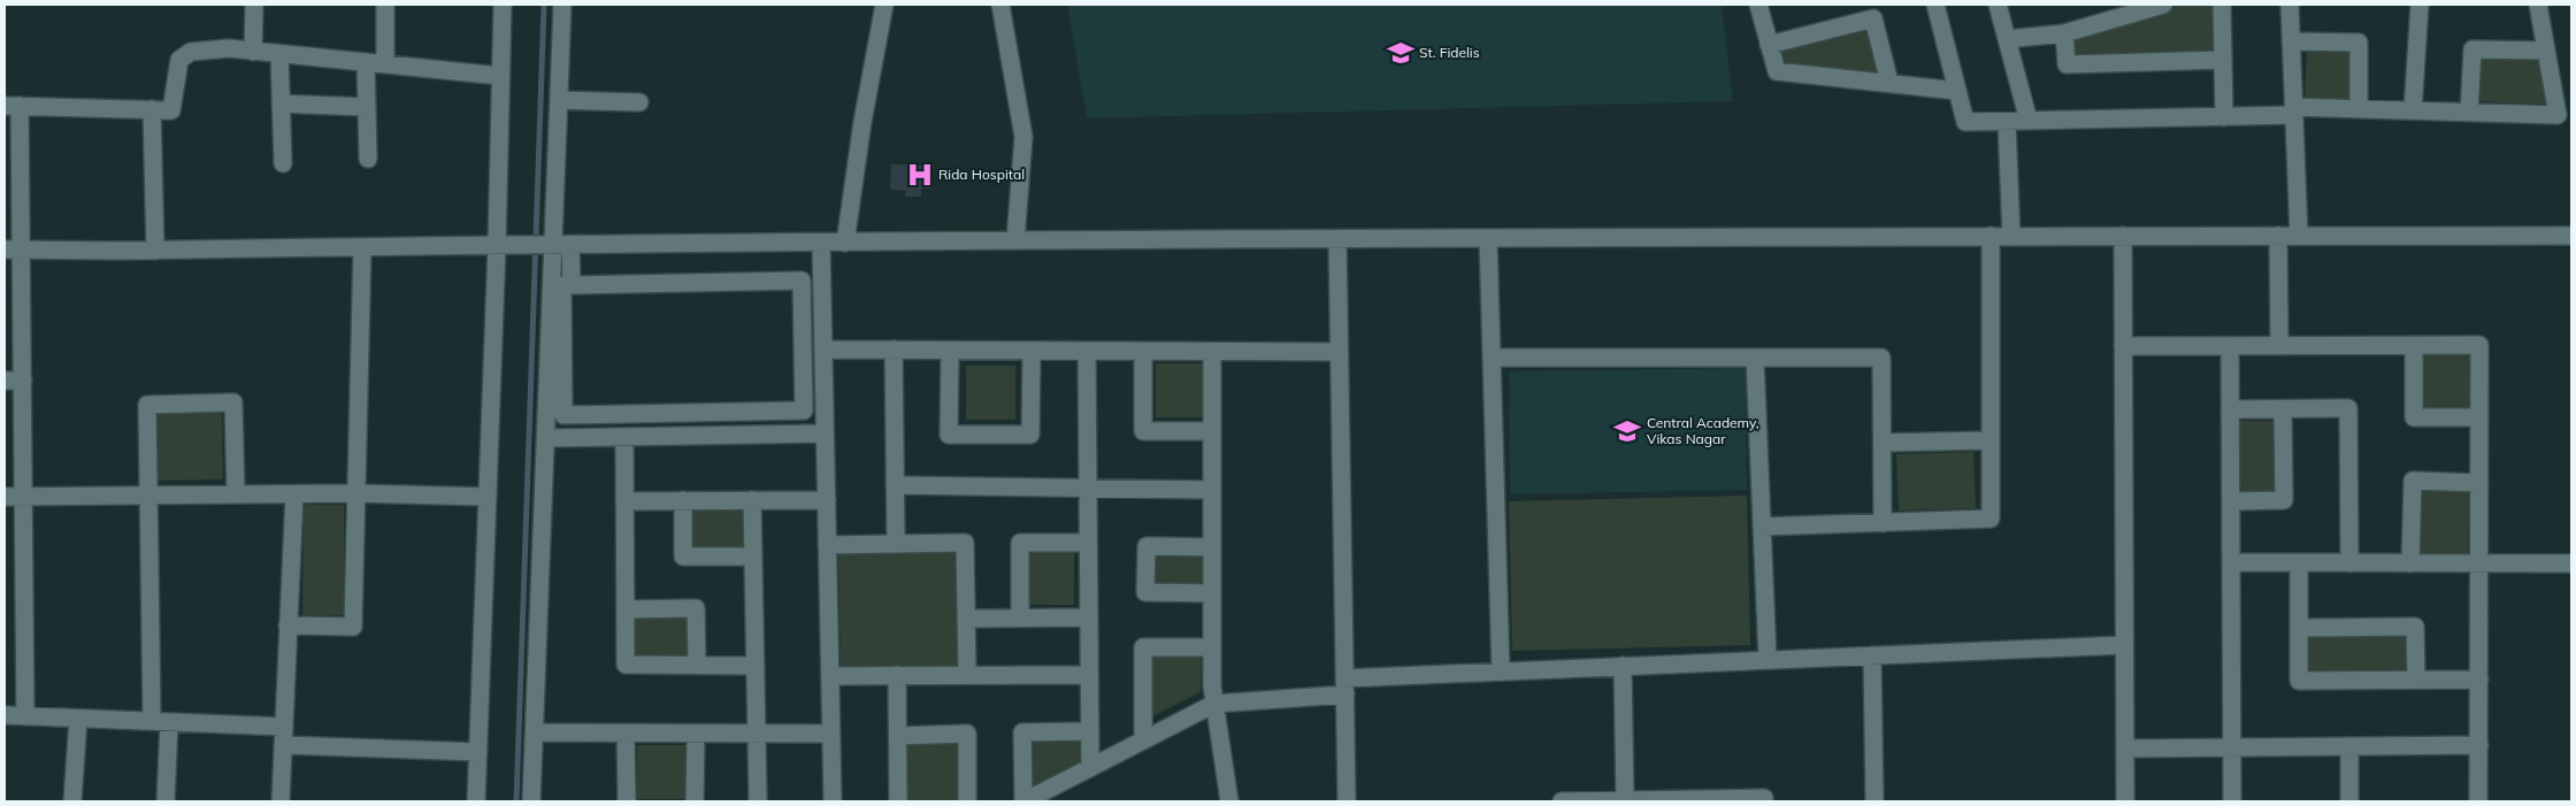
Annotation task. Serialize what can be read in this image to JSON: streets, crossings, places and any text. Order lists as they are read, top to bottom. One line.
{"places":{"school or university":["St. Fidelis","Central Academy, Vikas Nagar"],"hospital":["Rida Hospital"]}}
